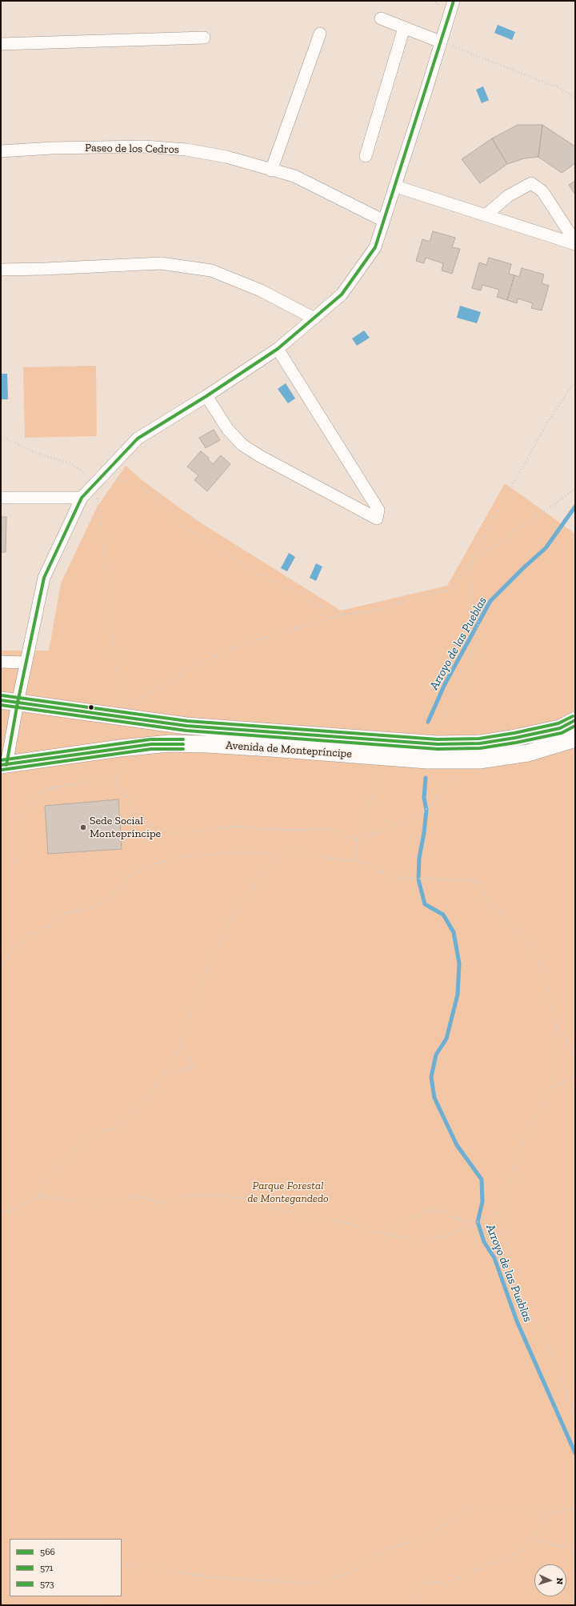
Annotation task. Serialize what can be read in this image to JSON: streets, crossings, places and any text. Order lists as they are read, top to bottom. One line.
{"streets":{"street":["Paseo de los Cedros","Avenida de Montepríncipe"]},"water":["Arroyo de las Pueblas"],"parks":["Parque Forestal de Montegandedo"],"places":["Sede Social Montepríncipe"],"lines":["transit line 566","transit line 573","transit line 571"],"legend":["566","571","573"],"north":"right"}
